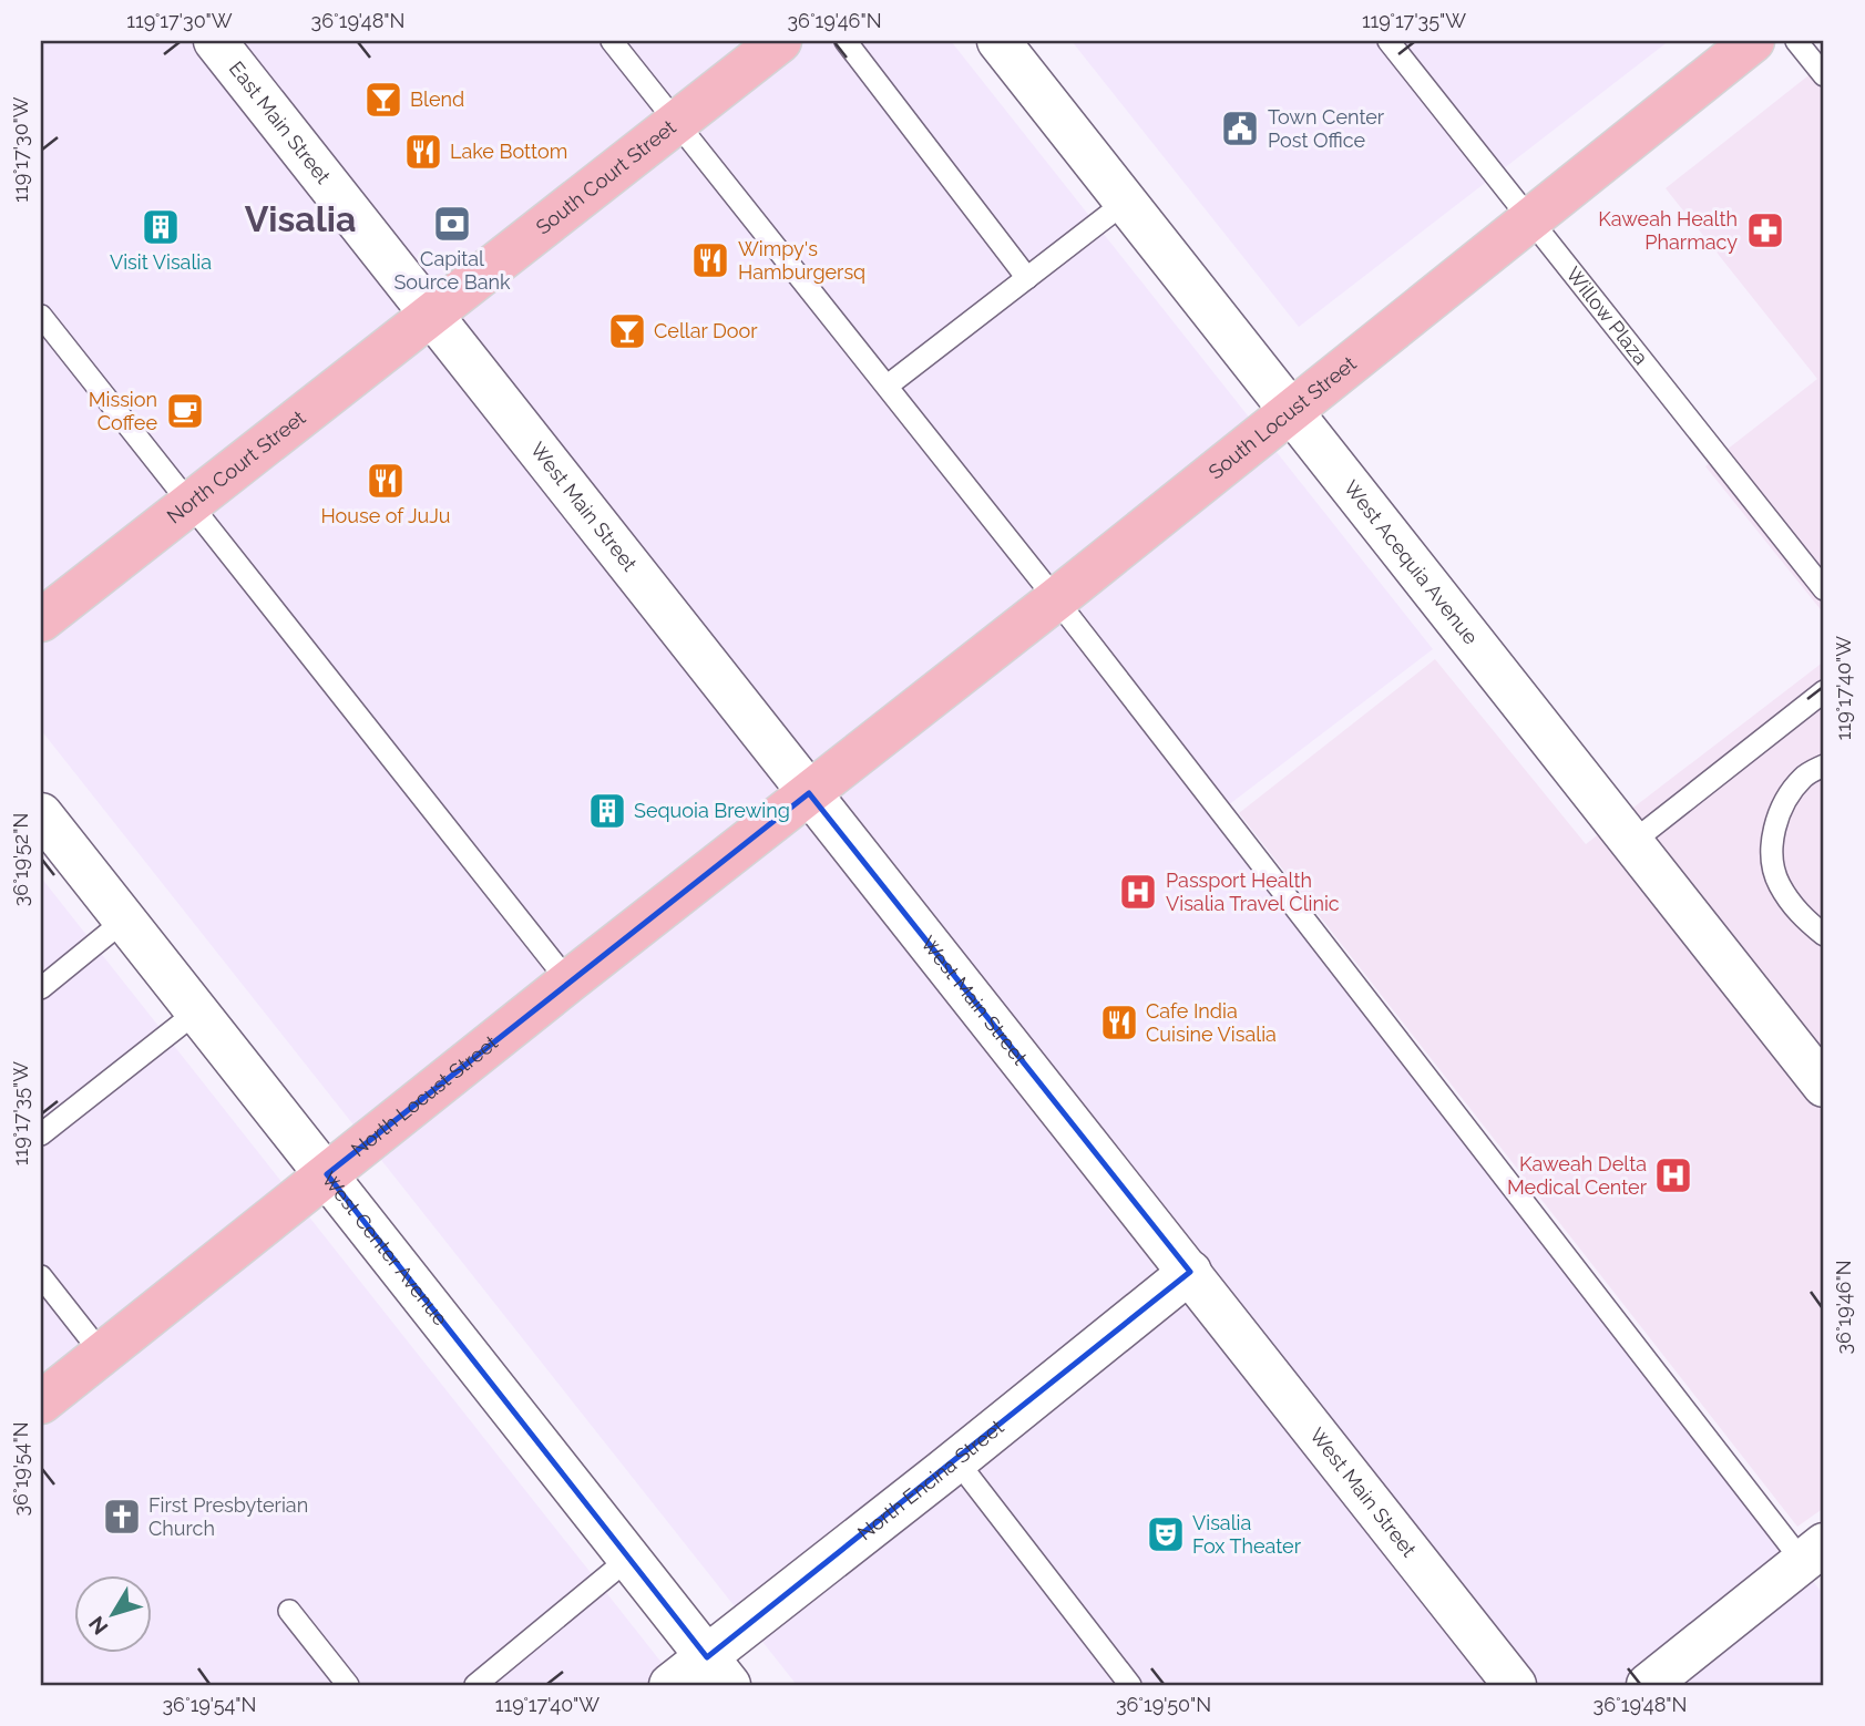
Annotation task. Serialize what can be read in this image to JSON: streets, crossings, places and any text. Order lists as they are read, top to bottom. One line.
{"streets":{"main road":["South Court Street","South Locust Street","North Court Street","North Locust Street"],"street":["East Main Street","West Main Street","West Acequia Avenue","West Center Avenue","North Encina Street"],"lane":["Willow Plaza"]},"crossings":[["East Main Street","South Court Street"],["East Main Street","North Court Street"],["East Main Street","West Main Street"],["South Court Street","North Court Street"],["South Court Street","West Main Street"],["Willow Plaza","South Locust Street"],["South Locust Street","West Main Street"],["South Locust Street","West Acequia Avenue"],["South Locust Street","North Locust Street"],["North Court Street","West Main Street"],["West Main Street","North Locust Street"],["West Main Street","North Encina Street"],["North Locust Street","West Center Avenue"],["West Center Avenue","North Encina Street"]],"districts":["Visalia"],"places":{"bar":["Blend","Cellar Door"],"public building":["Town Center Post Office"],"restaurant":["Lake Bottom","Wimpy's Hamburgersq","House of JuJu","Cafe India Cuisine Visalia"],"bank":["Capital Source Bank"],"building":["Visit Visalia","Sequoia Brewing"],"pharmacy":["Kaweah Health Pharmacy"],"cafe":["Mission Coffee"],"hospital":["Passport Health Visalia Travel Clinic","Kaweah Delta Medical Center"],"church":["First Presbyterian Church"],"theatre":["Visalia Fox Theater"]},"north":"bottom left","coordinates":["119°17'30\"W","36°19'48\"N","36°19'46\"N","119°17'35\"W","119°17'40\"W","36°19'52\"N","36°19'54\"N","36°19'50\"N"]}
